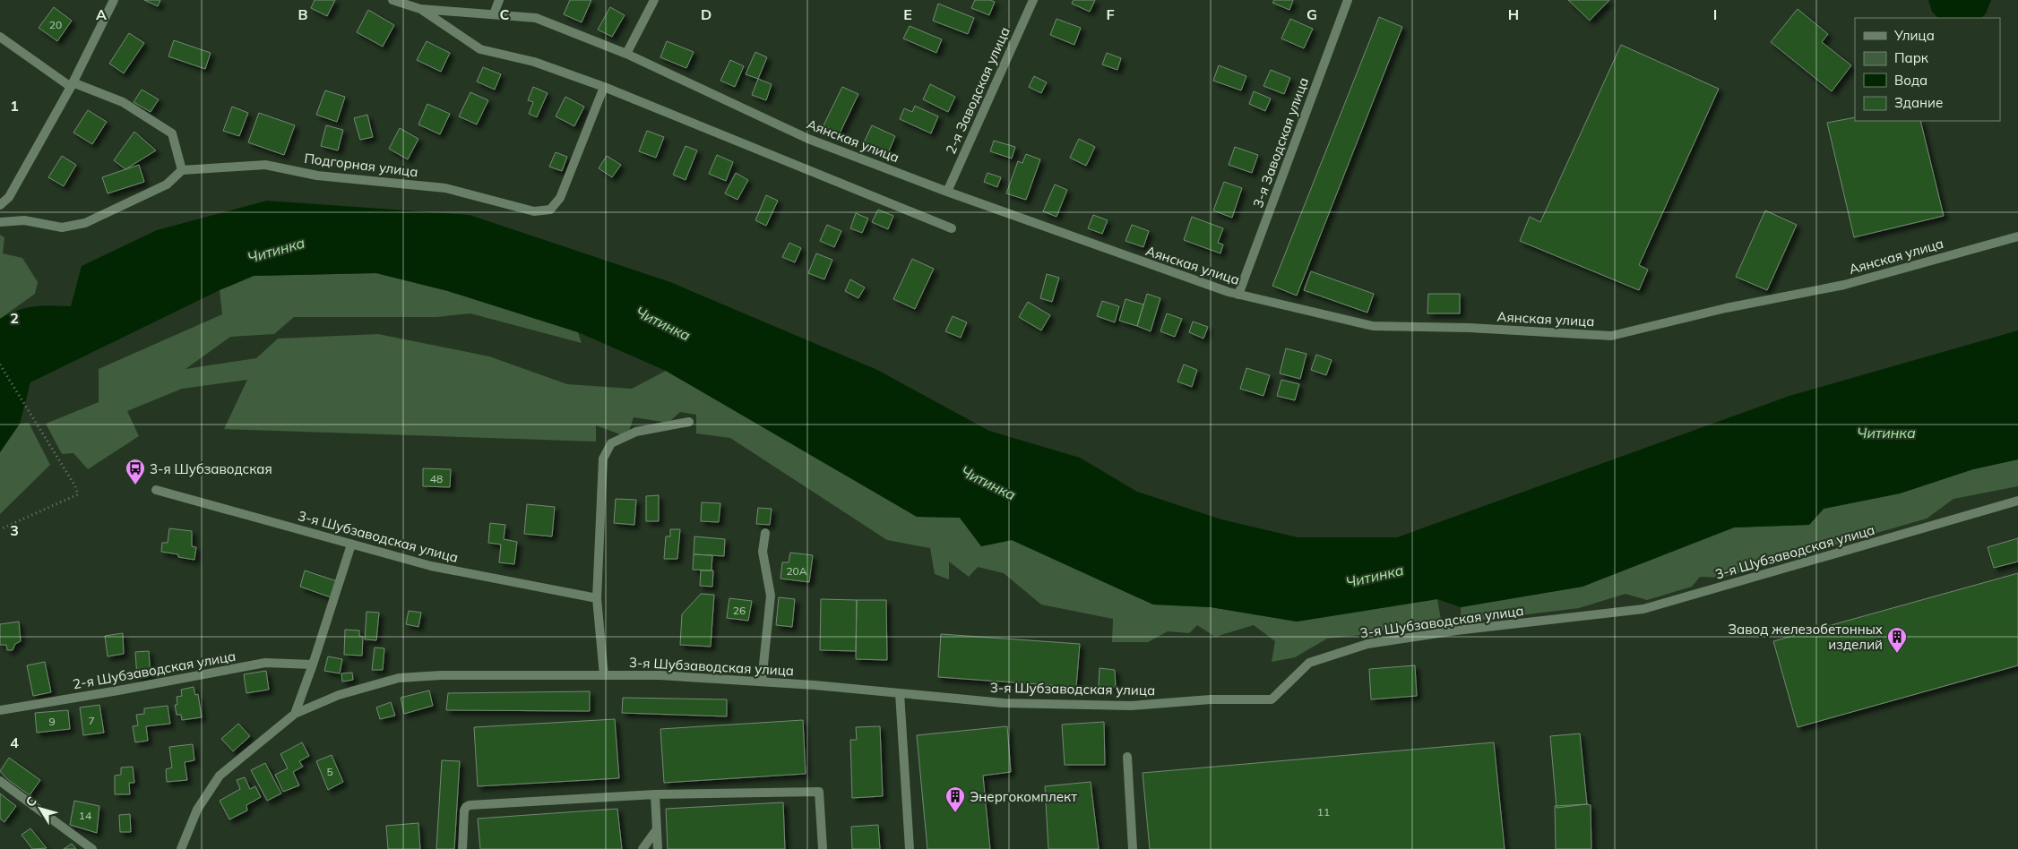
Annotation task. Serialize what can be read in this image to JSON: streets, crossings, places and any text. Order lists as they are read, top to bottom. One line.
{"streets":{"street":["2-я Заводская улица","Аянская улица","3-я Заводская улица","Подгорная улица","3-я Шубзаводская улица","2-я Шубзаводская улица"]},"crossings":[["2-я Заводская улица","Аянская улица"],["Аянская улица","3-я Заводская улица"]],"water":["Читинка"],"places":{"bus stop":["3-я Шубзаводская"],"building":["Завод железобетонных изделий","Энергокомплект"]},"house_numbers":["20","48","20А","26","7","9","5","11","14"],"legend":["Улица","Парк","Вода","Здание"],"north":"top left","grid":{"columns":["A","B","C","D","E","F","G","H","I"],"rows":["1","2","3","4"]}}
